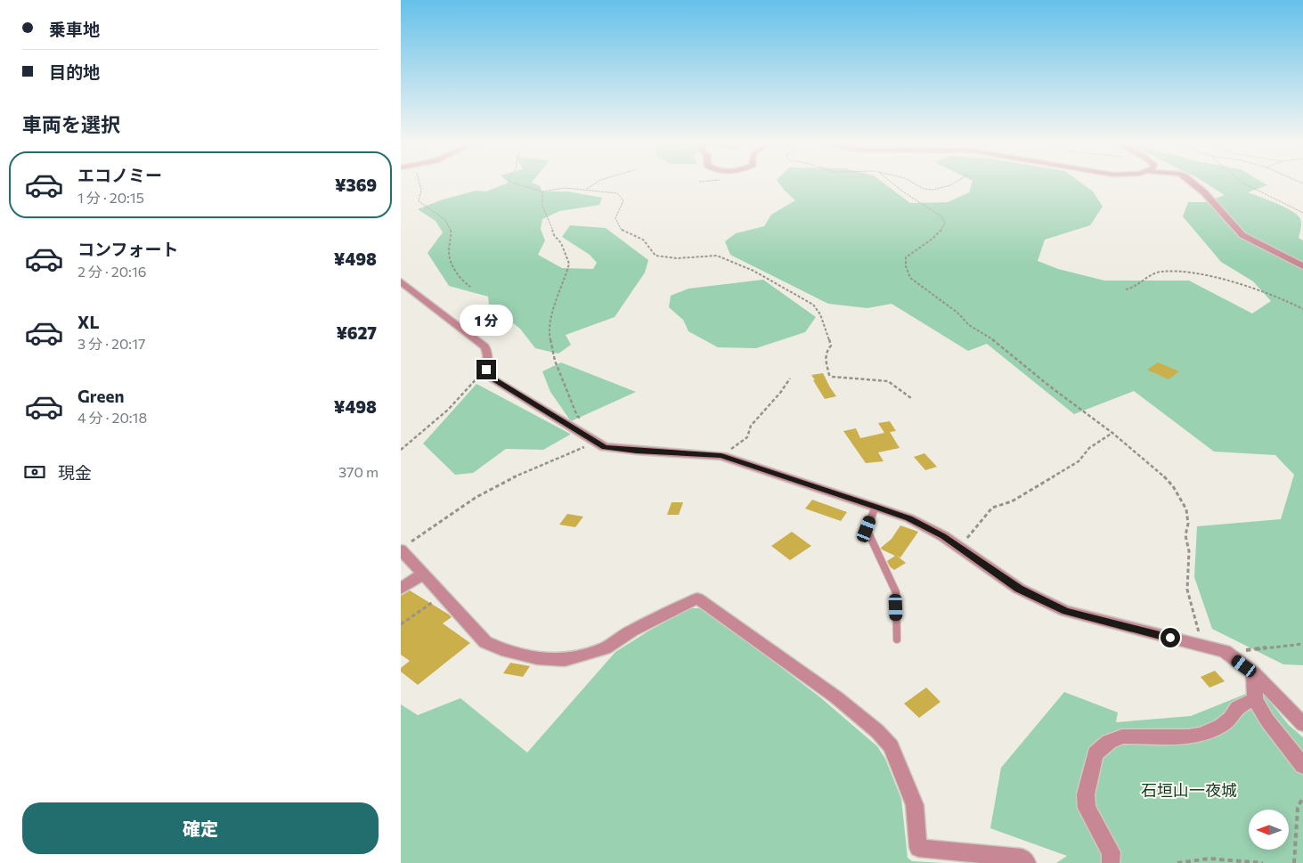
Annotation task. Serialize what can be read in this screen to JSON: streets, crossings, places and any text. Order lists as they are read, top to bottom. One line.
{"parks":["石垣山一夜城"],"north":"left","page":{"banner":["乗車地","目的地"],"heading":"車両を選択","list":[{"name":"エコノミー","note":"1 分 · 20:15","value":"¥369"},{"name":"コンフォート","note":"2 分 · 20:16","value":"¥498"},{"name":"XL","note":"3 分 · 20:17","value":"¥627"},{"name":"Green","note":"4 分 · 20:18","value":"¥498"}],"bubble":"1 分","pay":["現金","370 m"],"buttons":"確定"}}
